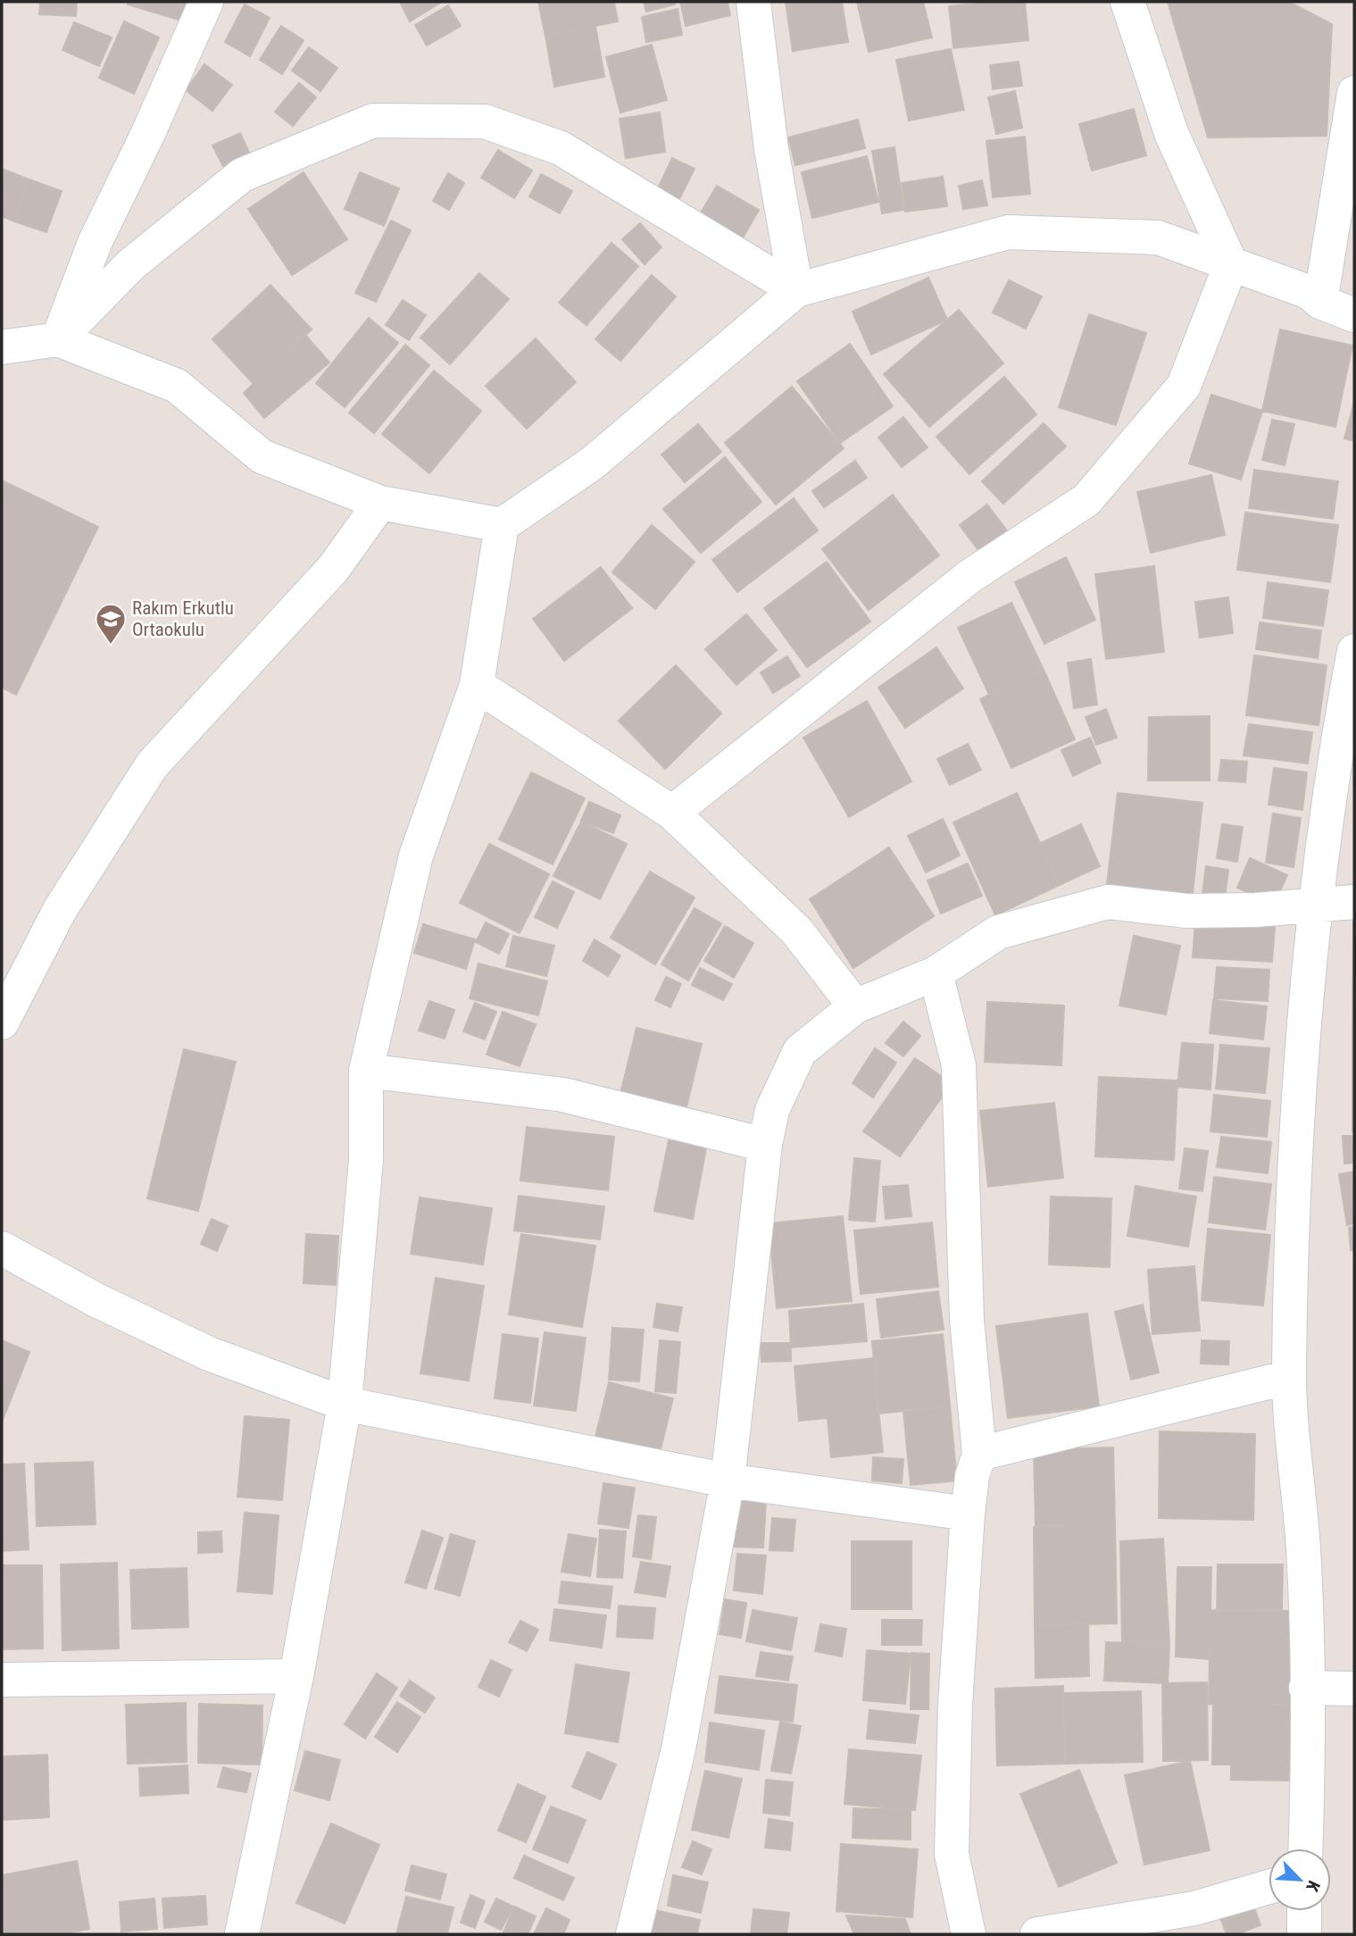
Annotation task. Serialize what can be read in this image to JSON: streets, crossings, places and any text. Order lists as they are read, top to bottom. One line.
{"places":{"school or university":["Rakım Erkutlu Ortaokulu"]},"north":"bottom right"}
